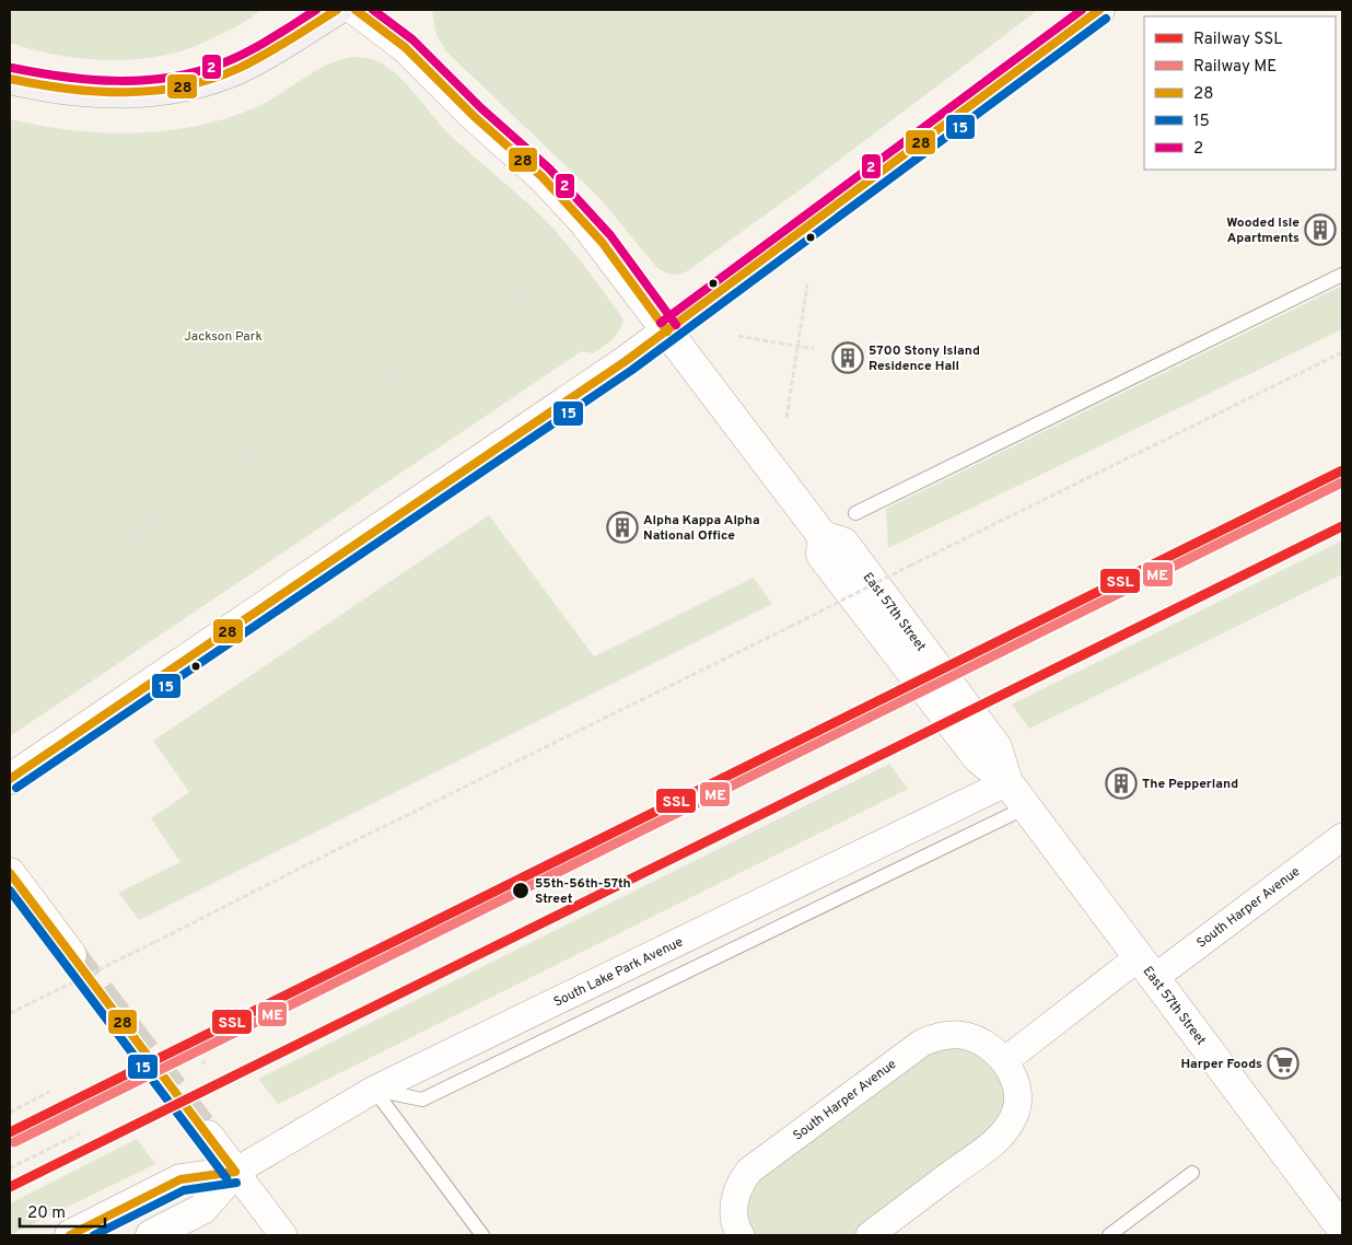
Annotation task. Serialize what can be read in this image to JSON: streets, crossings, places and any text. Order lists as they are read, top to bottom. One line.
{"streets":{"street":["East 57th Street","South Harper Avenue","South Lake Park Avenue"]},"crossings":[["East 57th Street","South Harper Avenue"],["East 57th Street","South Lake Park Avenue"]],"parks":["Jackson Park"],"places":{"building":["Wooded Isle Apartments","5700 Stony Island Residence Hall","Alpha Kappa Alpha National Office","The Pepperland"],"other":["55th-56th-57th Street"],"supermarket":["Harper Foods"]},"lines":["transit line 28","transit line 2","transit line 15","rail line SSL","rail line ME"],"legend":["Railway SSL","Railway ME","28","15","2"],"scale_bar":"20 m"}
